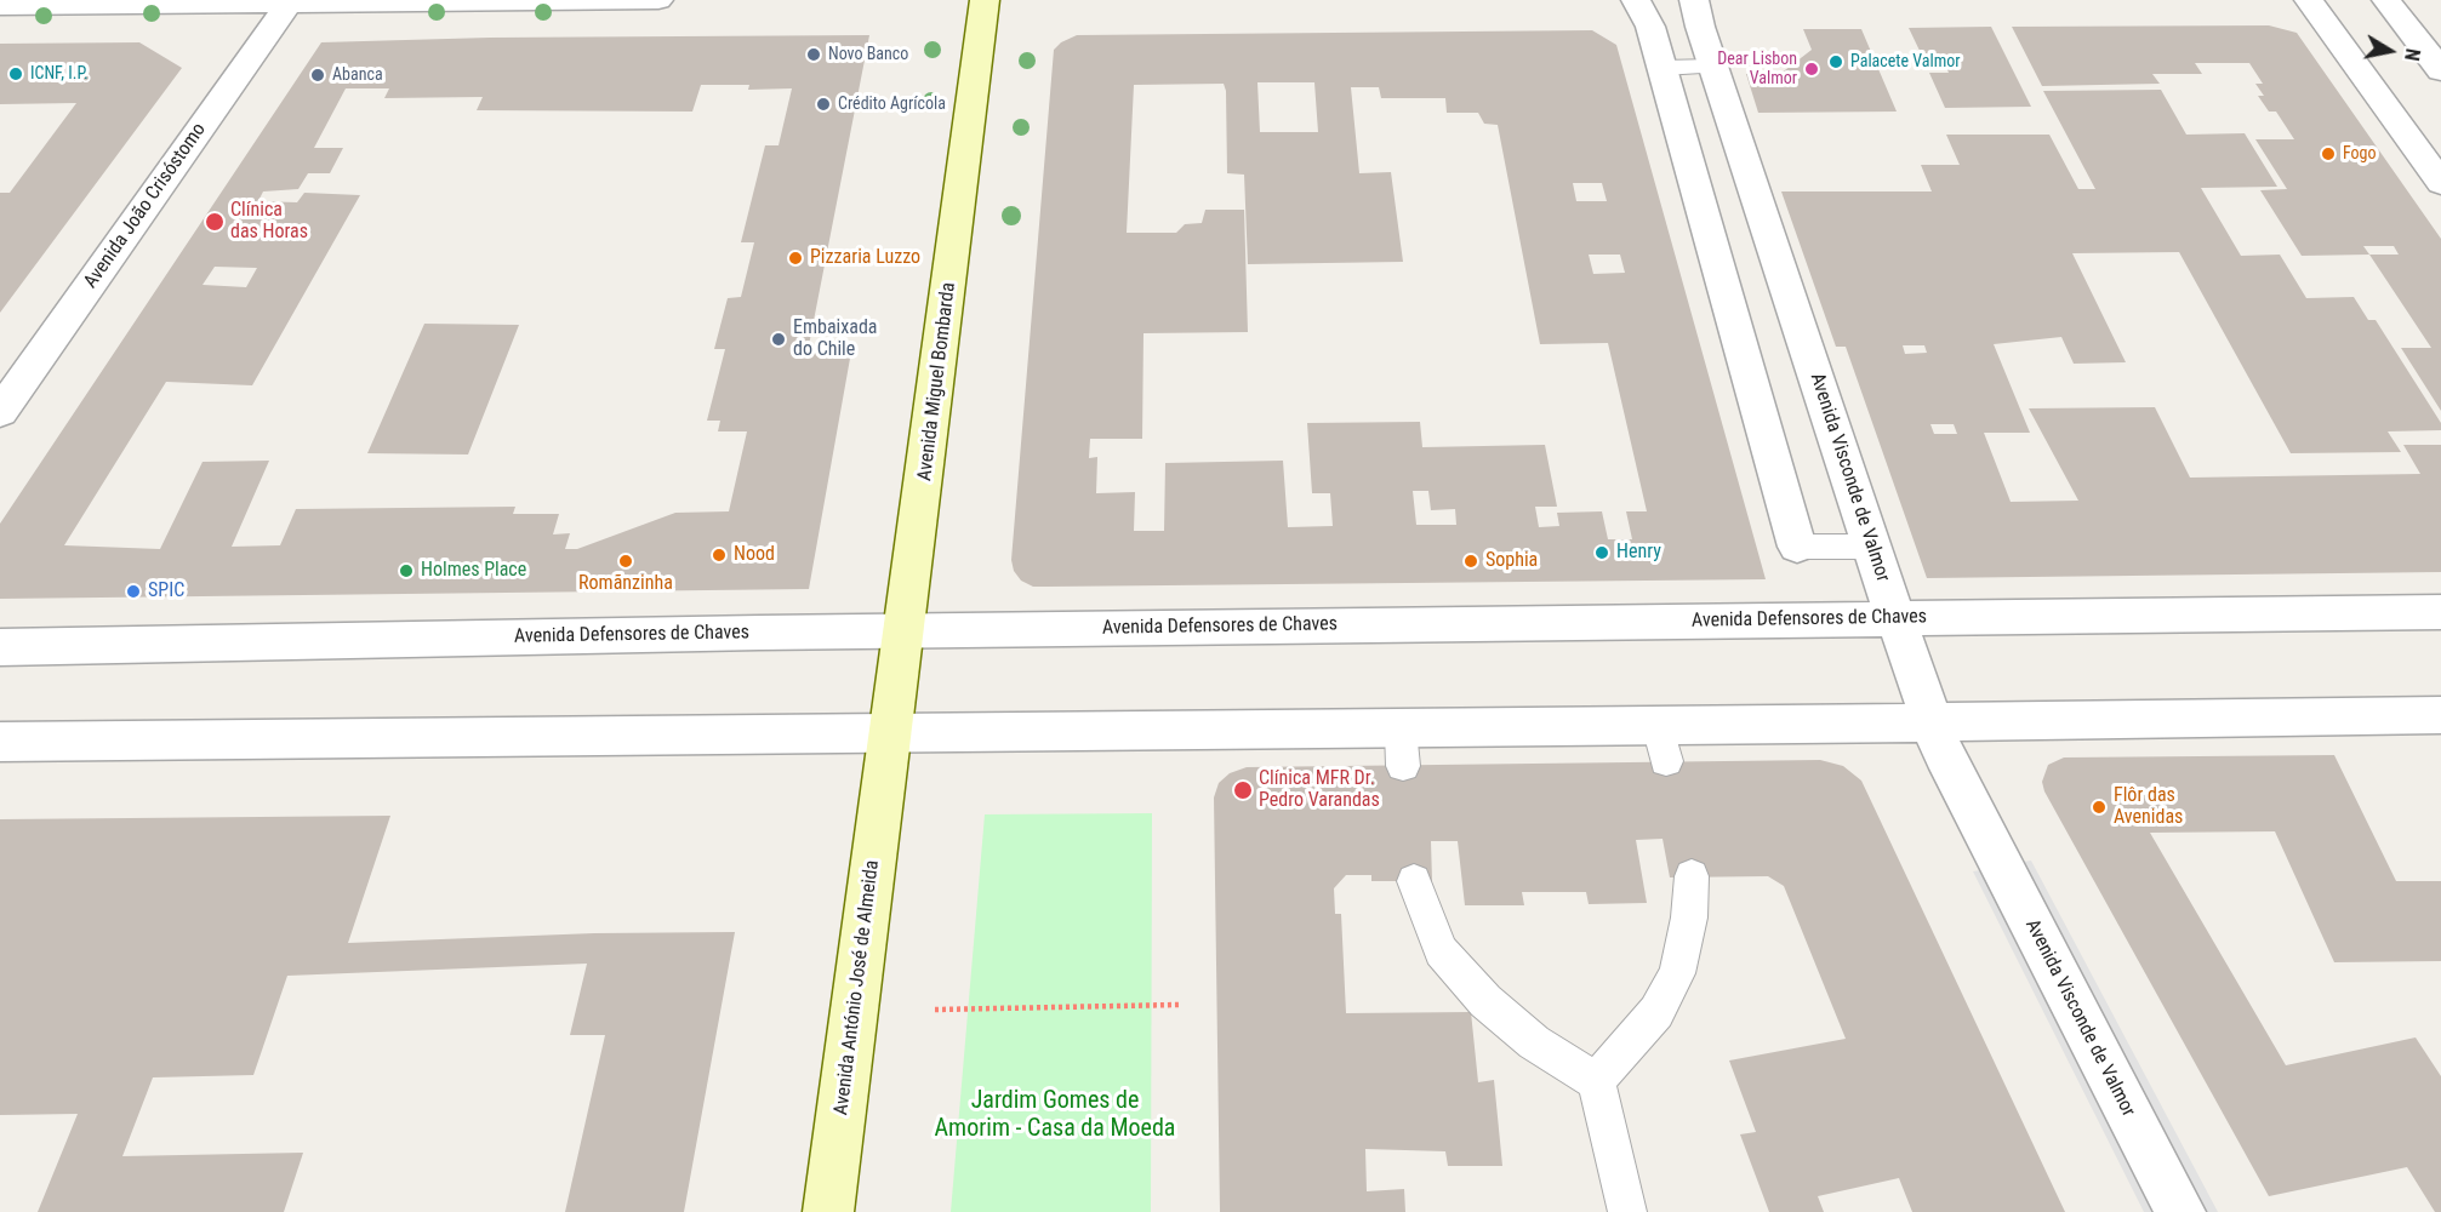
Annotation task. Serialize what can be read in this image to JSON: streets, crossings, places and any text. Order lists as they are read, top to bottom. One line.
{"streets":{"street":["Avenida João Crisóstomo","Avenida Miguel Bombarda","Avenida Visconde de Valmor","Avenida Defensores de Chaves","Avenida António José de Almeida"]},"crossings":[["Avenida Miguel Bombarda","Avenida Defensores de Chaves"],["Avenida Miguel Bombarda","Avenida António José de Almeida"],["Avenida Visconde de Valmor","Avenida Defensores de Chaves"]],"parks":["Jardim Gomes de Amorim - Casa da Moeda"],"places":["Novo Banco","Palacete Valmor","Dear Lisbon Valmor","ICNF, I.P.","Abanca","Crédito Agrícola","Fogo","Clínica das Horas","Pizzaria Luzzo","Embaixada do Chile","Henry","Nood","Romãnzinha","Sophia","Holmes Place","SPIC","Clínica MFR Dr. Pedro Varandas","Flôr das Avenidas"],"north":"right"}
